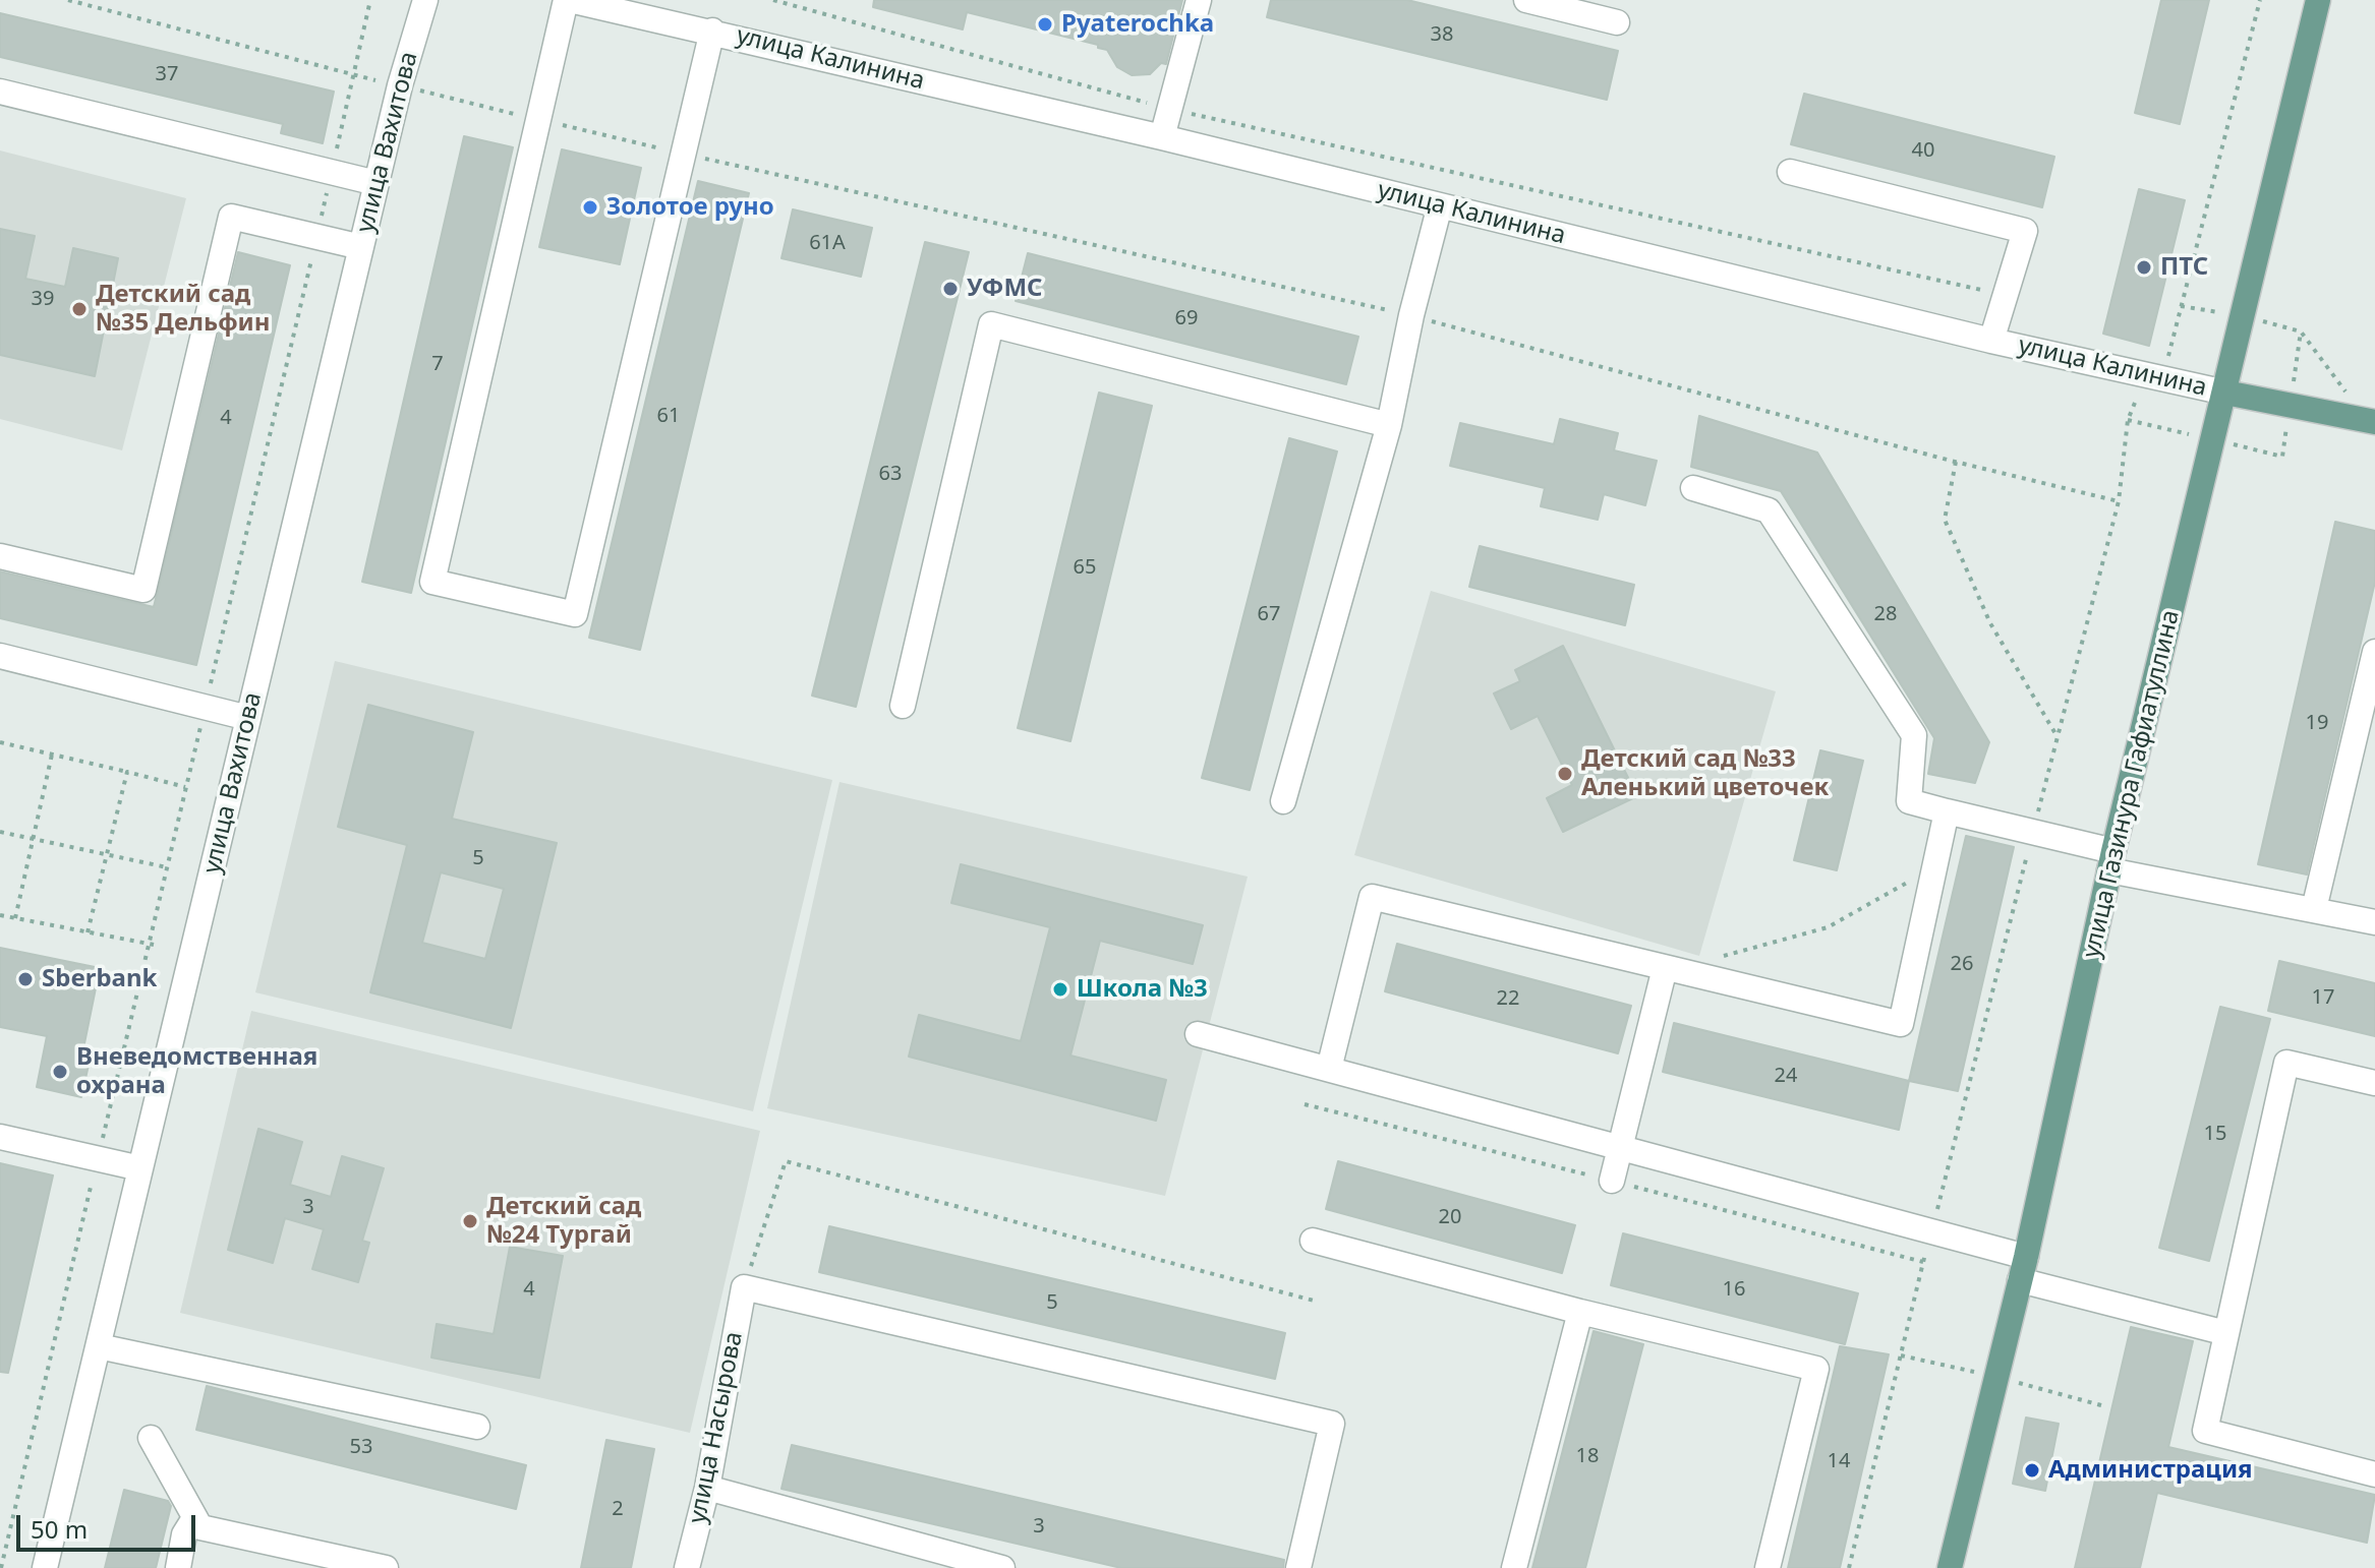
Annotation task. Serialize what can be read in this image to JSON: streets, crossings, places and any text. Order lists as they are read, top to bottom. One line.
{"streets":{"main road":["улица Калинина","улица Газинура Гафиатуллина"],"street":["улица Вахитова","улица Насырова"]},"crossings":[["улица Калинина","улица Газинура Гафиатуллина"]],"places":["Pyaterochka","Золотое руно","ПТС","УФМС","Детский сад №35 Дельфин","Детский сад №33 Аленький цветочек","Sberbank","Школа №3","Вневедомственная охрана","Детский сад №24 Тургай","Администрация"],"house_numbers":["38","37","40","61А","39","69","7","61","4","63","65","67","28","19","5","26","17","22","24","15","3","20","4","16","5","53","18","14","2","3"],"scale_bar":"50 m"}
